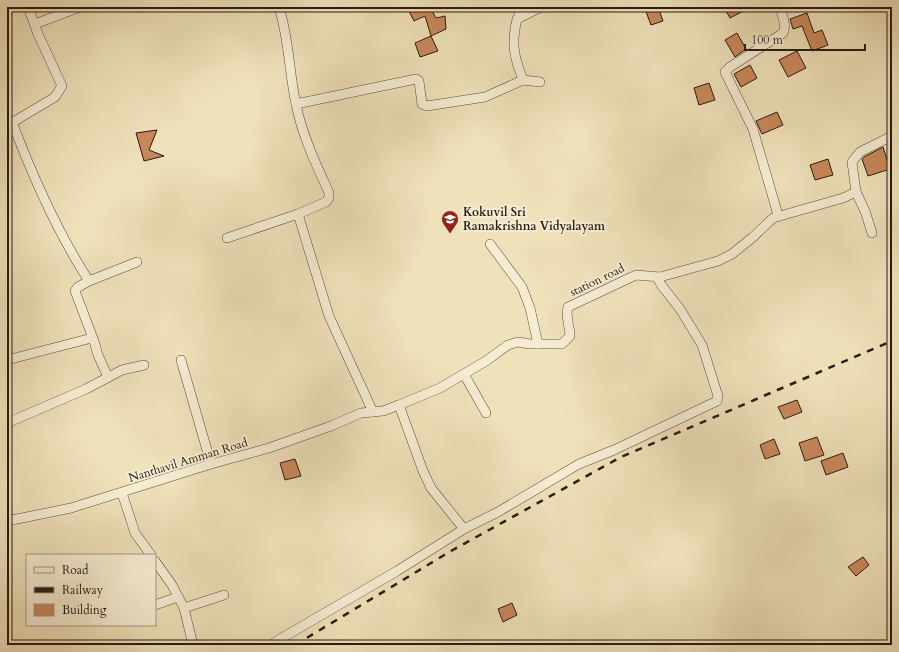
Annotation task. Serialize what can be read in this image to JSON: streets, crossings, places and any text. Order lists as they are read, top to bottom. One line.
{"streets":{"street":["station road","Nanthavil Amman Road"]},"crossings":[["station road","Nanthavil Amman Road"]],"places":{"school or university":["Kokuvil Sri Ramakrishna Vidyalayam"]},"legend":["Road","Railway","Building"],"scale_bar":"100 m"}
